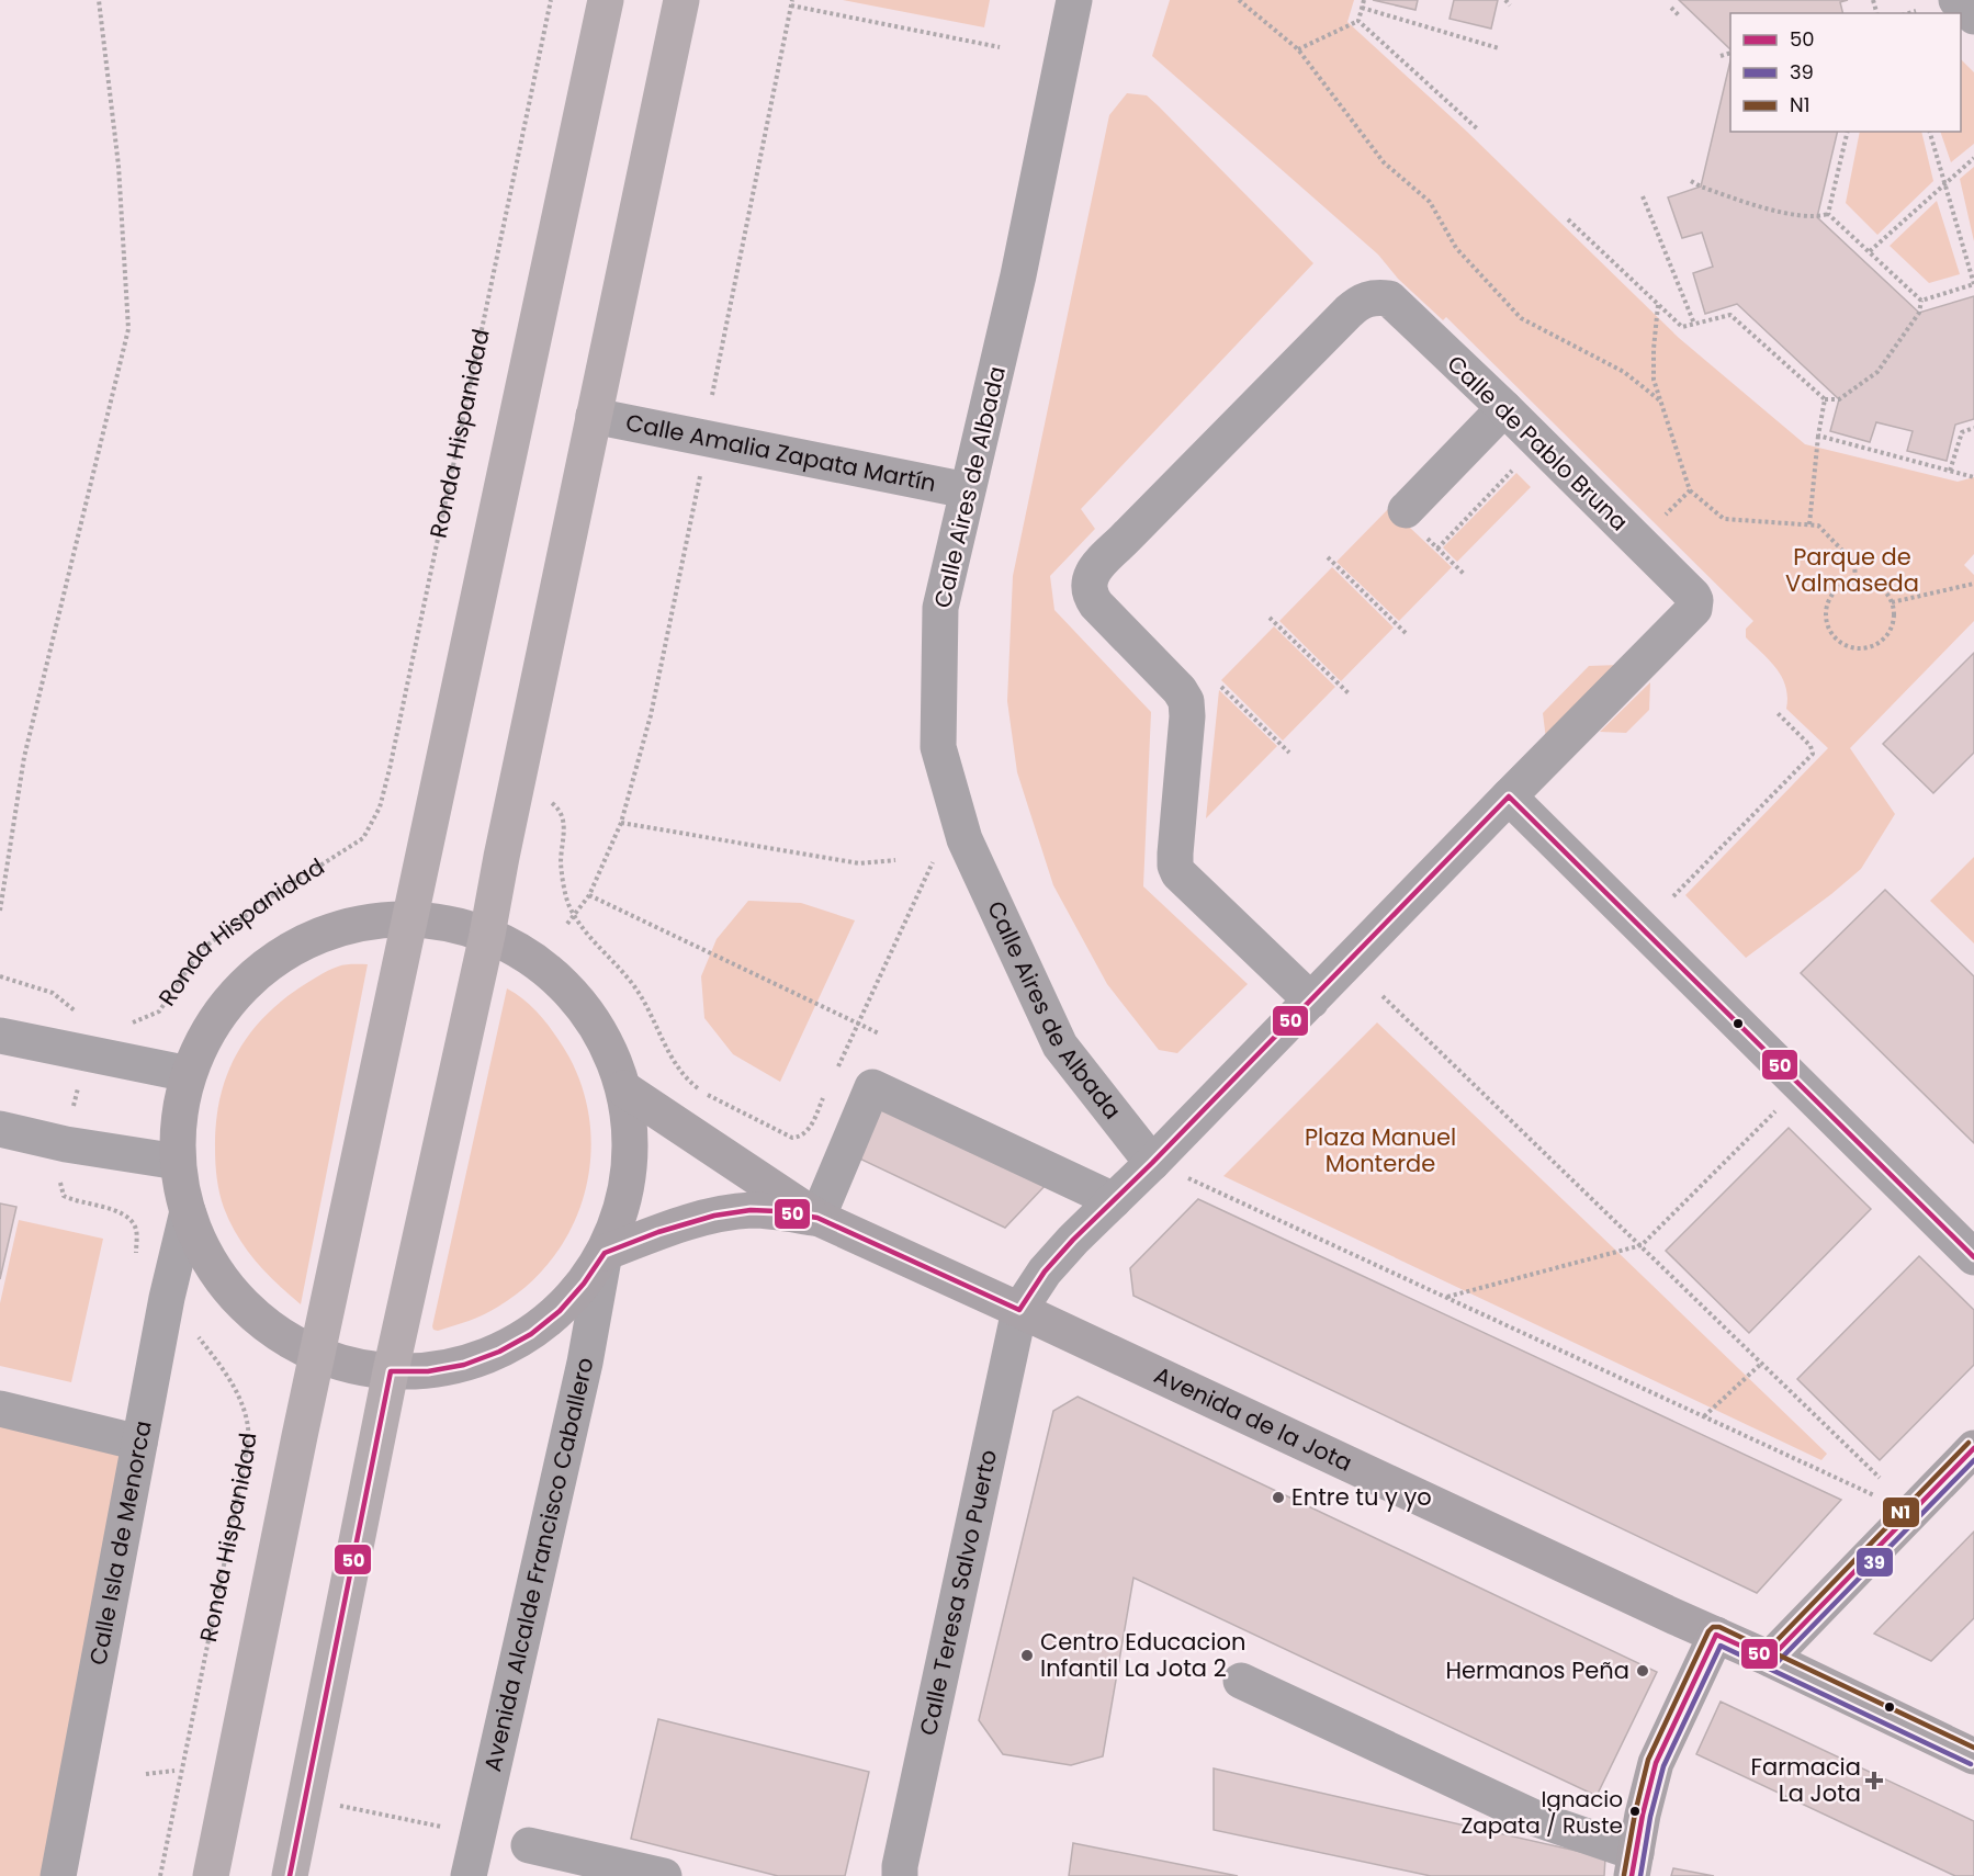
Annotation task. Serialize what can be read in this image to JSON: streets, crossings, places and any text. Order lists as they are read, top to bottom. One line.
{"streets":{"street":["Calle de Pablo Bruna","Calle Amalia Zapata Martín","Calle Aires de Albada","Avenida de la Jota","Calle Isla de Menorca","Avenida Alcalde Francisco Caballero","Calle Teresa Salvo Puerto"],"path":["Ronda Hispanidad"]},"crossings":[["Ronda Hispanidad","Calle Isla de Menorca"],["Calle Amalia Zapata Martín","Calle Aires de Albada"],["Avenida de la Jota","Avenida Alcalde Francisco Caballero"],["Avenida de la Jota","Calle Teresa Salvo Puerto"]],"parks":["Parque de Valmaseda","Plaza Manuel Monterde"],"places":{"other":["Entre tu y yo","Centro Educacion Infantil La Jota 2","Hermanos Peña","Ignacio Zapata / Ruste"],"health":["Farmacia La Jota"]},"lines":["transit line 50","transit line N1","transit line 39"],"legend":["50","39","N1"]}
